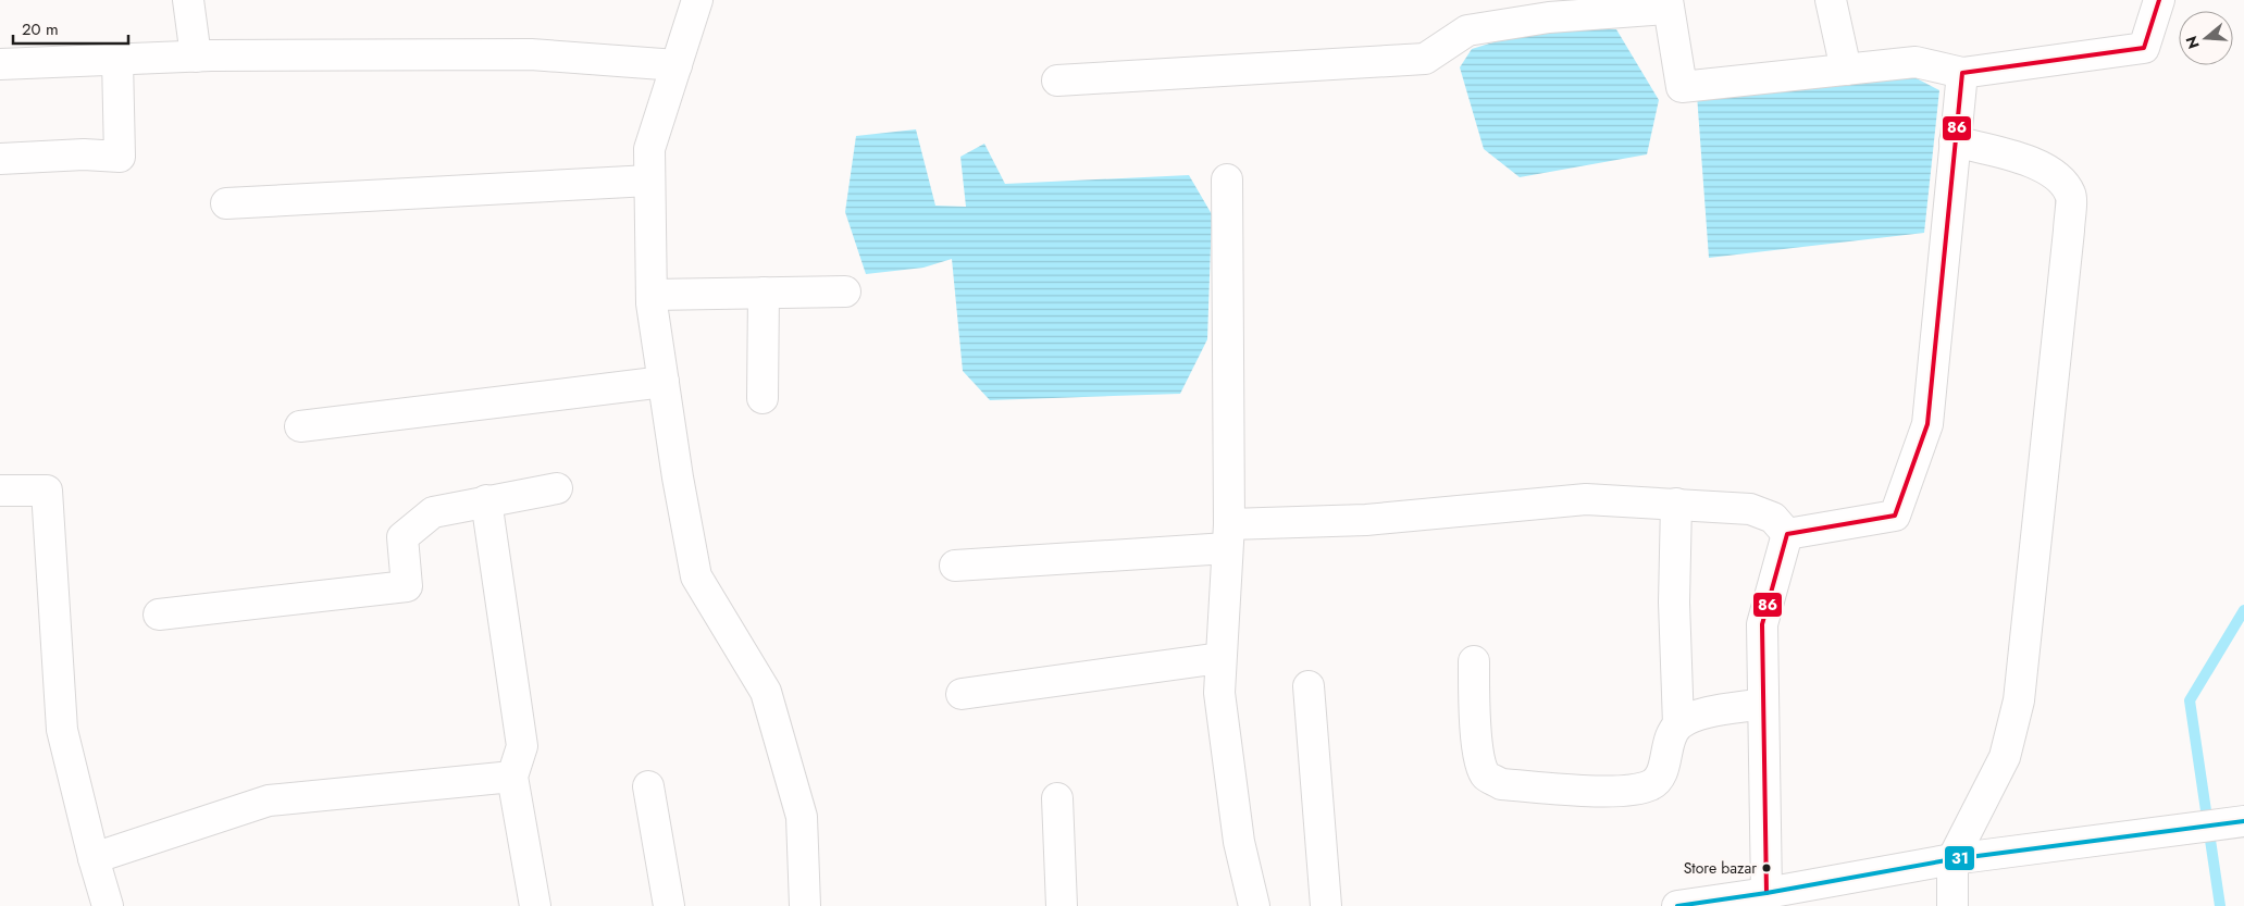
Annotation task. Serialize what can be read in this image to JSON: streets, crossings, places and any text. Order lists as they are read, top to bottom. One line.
{"places":["Store bazar"],"lines":["transit line 86","transit line 31"],"scale_bar":"20 m","north":"left"}
